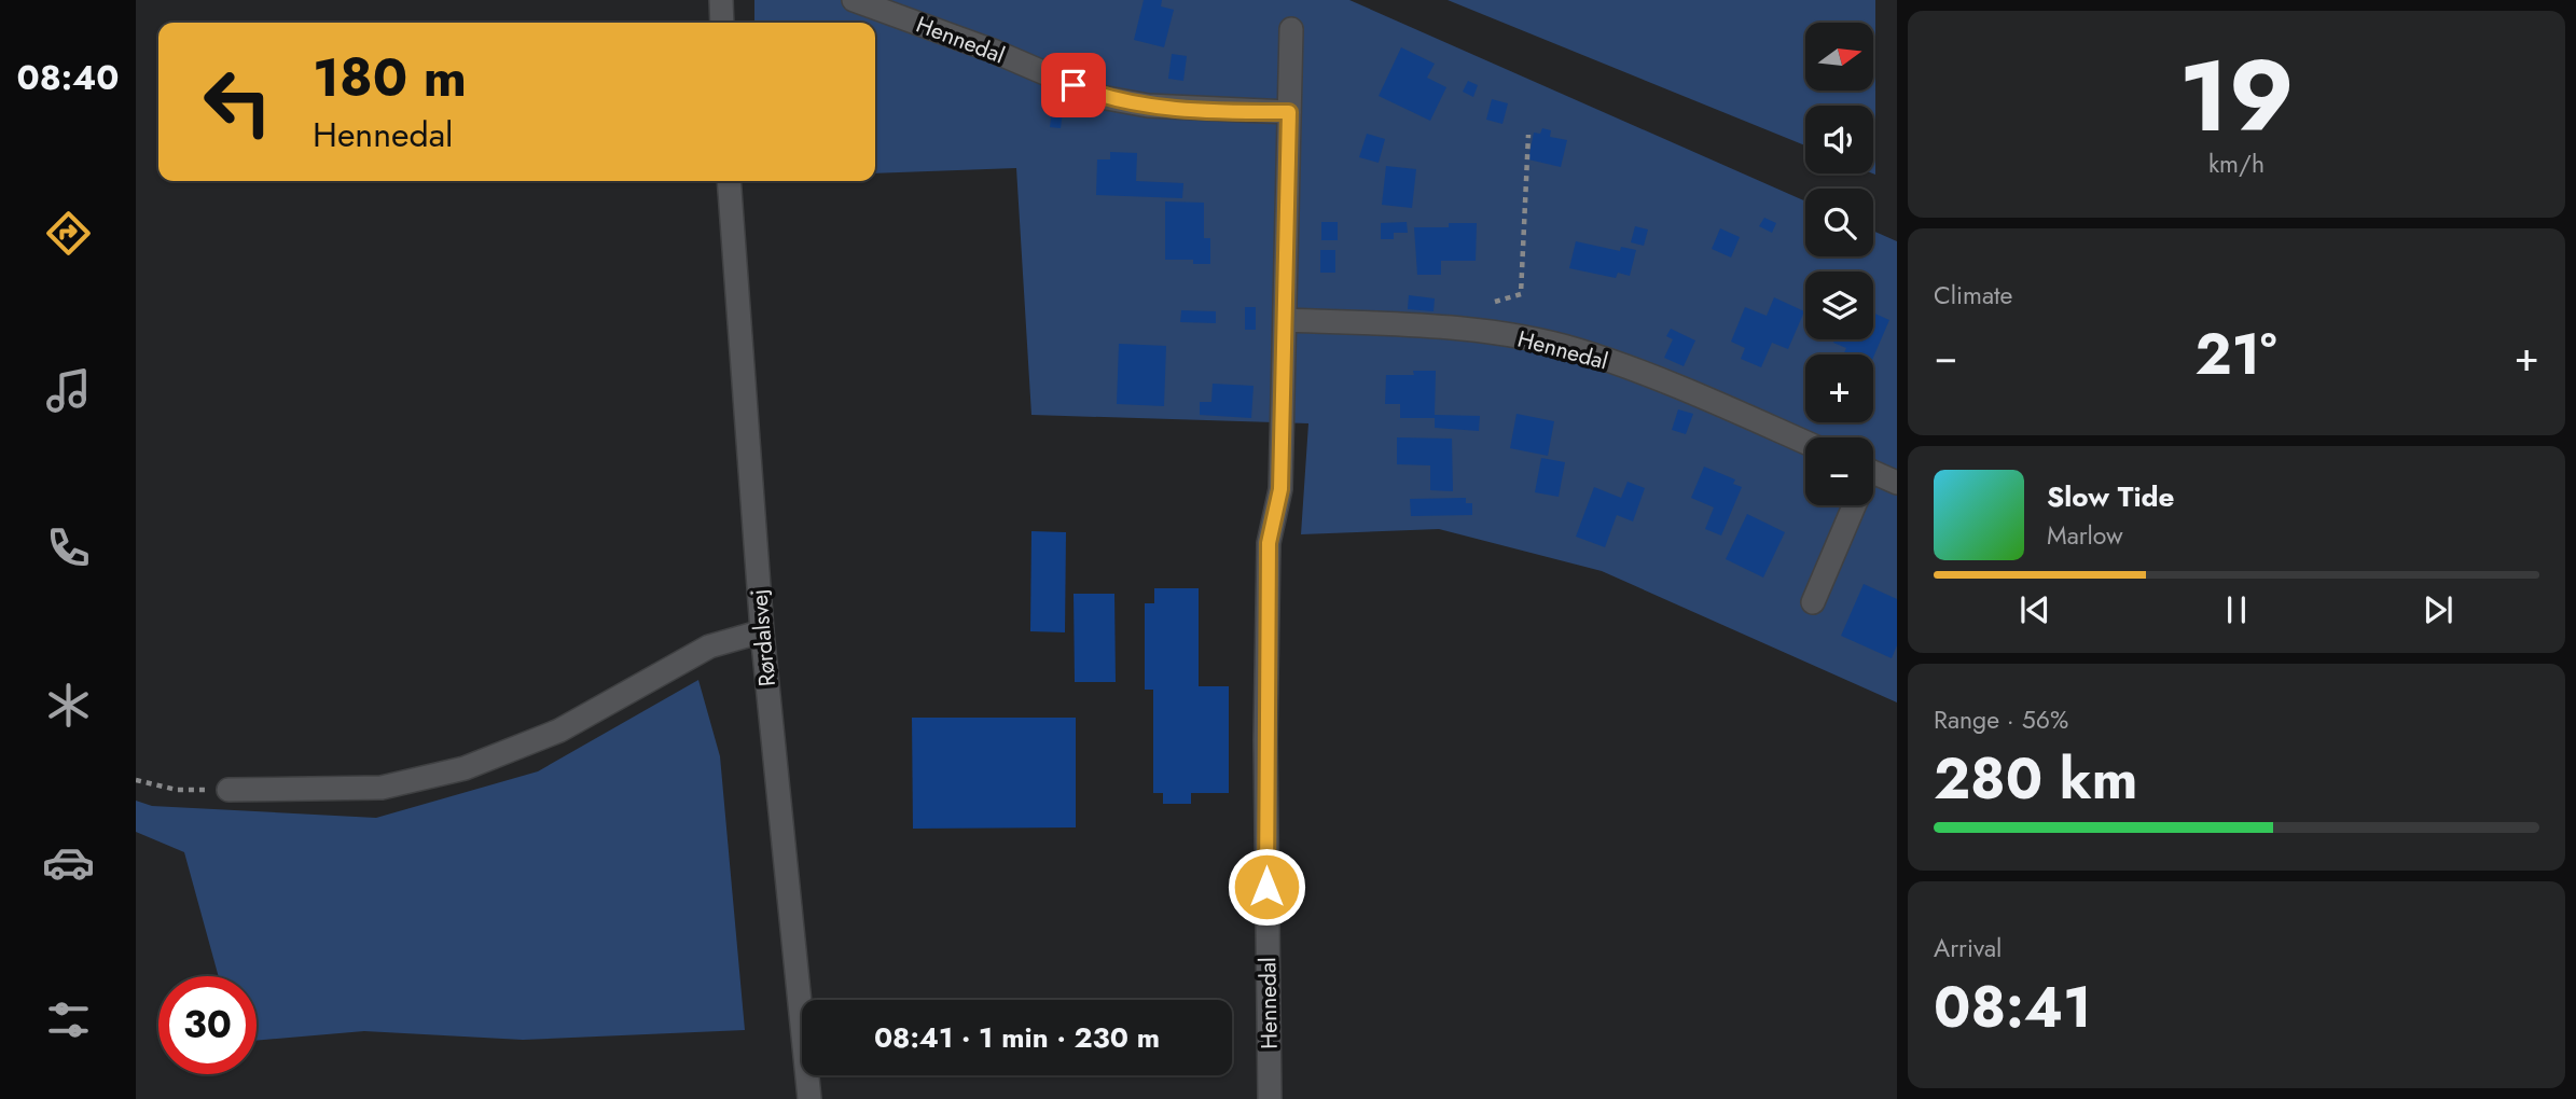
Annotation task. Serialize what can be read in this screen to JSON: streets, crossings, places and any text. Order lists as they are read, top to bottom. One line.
{"streets":{"street":["Hennedal","Rørdalsvej"]},"north":"right","page":{"tabs":"08:40","tile":[["19","km/h"],"Climate",["Range · 56%","280 km"],["Arrival","08:41"]],"map_buttons":["+","−"],"turn":["180 m","Hennedal"],"heat":["−","21°","+"],"song":["Slow Tide","Marlow"],"limit":"30","trip":"08:41 · 1 min · 230 m"}}
